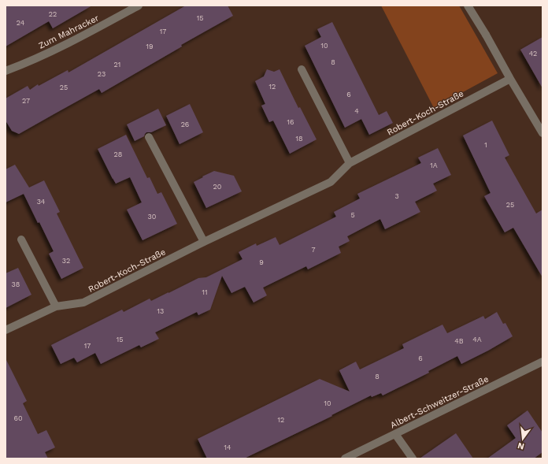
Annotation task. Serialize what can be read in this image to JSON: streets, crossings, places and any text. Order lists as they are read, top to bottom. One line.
{"streets":{"street":["Zum Mahracker","Robert-Koch-Straße","Albert-Schweitzer-Straße"]},"house_numbers":["22","15","24","17","10","19","42","8","21","23","12","25","6","27","4","16","26","18","1","28","1A","20","3","34","25","5","30","7","32","9","38","11","13","15","4A","4B","17","6","8","10","60","12","14"],"north":"bottom"}
